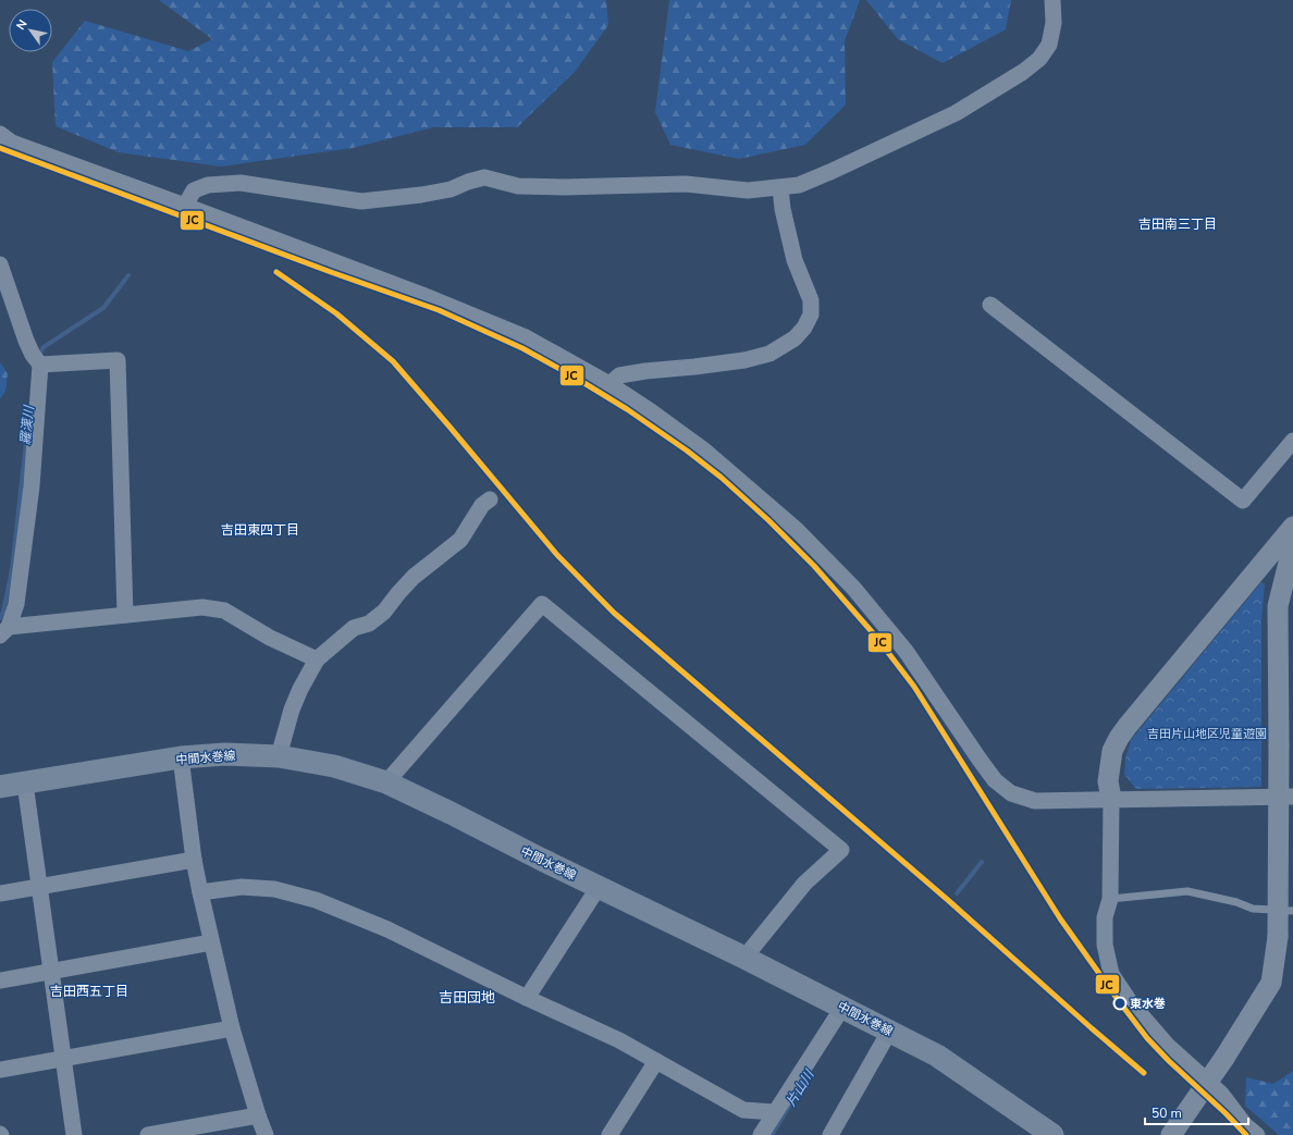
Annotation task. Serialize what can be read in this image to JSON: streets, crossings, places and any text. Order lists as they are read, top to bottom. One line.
{"streets":{"main road":["中間水巻線"]},"districts":["吉田南三丁目","吉田東四丁目","吉田西五丁目","吉田団地"],"water":["羅漢川","片山川"],"parks":["吉田片山地区児童遊園"],"places":["東水巻"],"lines":["transit line JC"],"scale_bar":"50 m","north":"top left"}
